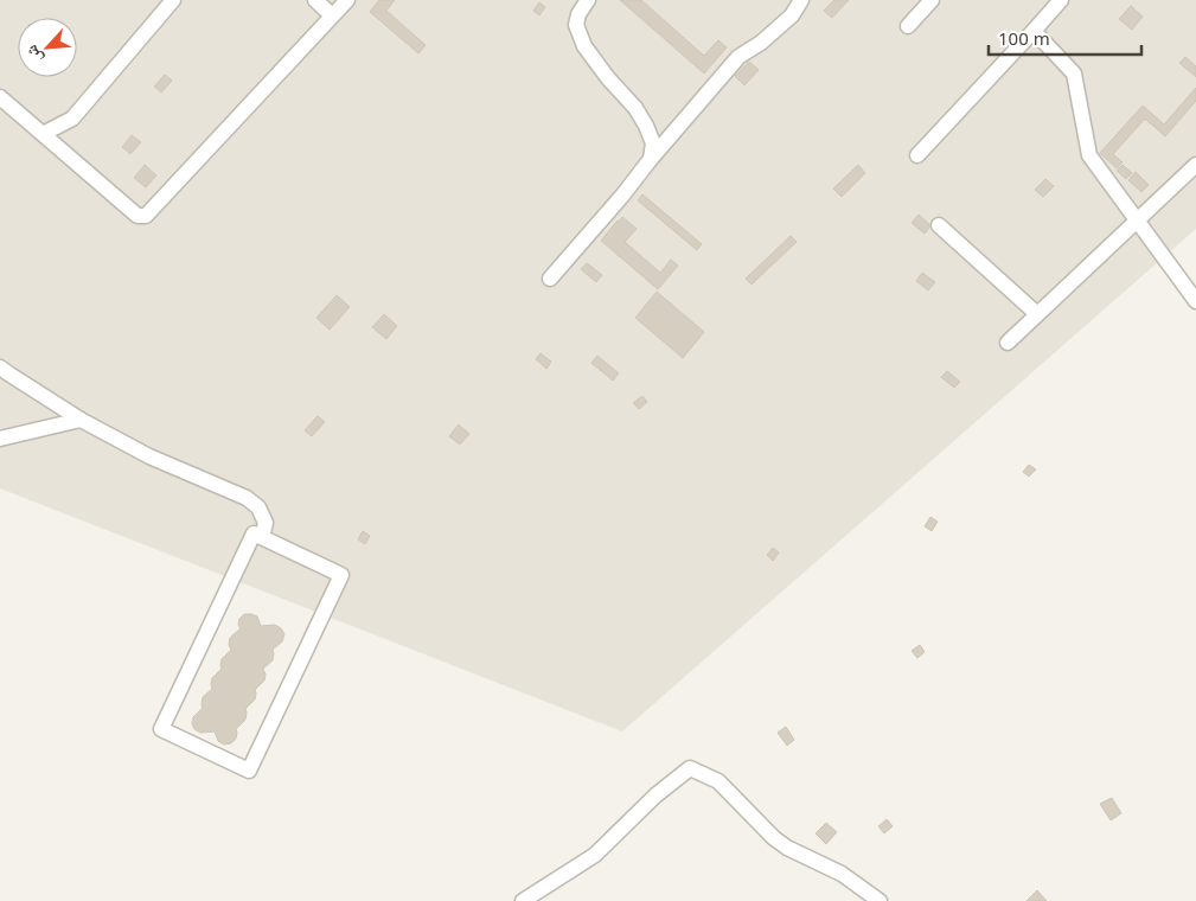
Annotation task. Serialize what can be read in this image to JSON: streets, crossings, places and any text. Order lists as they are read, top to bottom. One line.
{"scale_bar":"100 m","north":"bottom left"}
